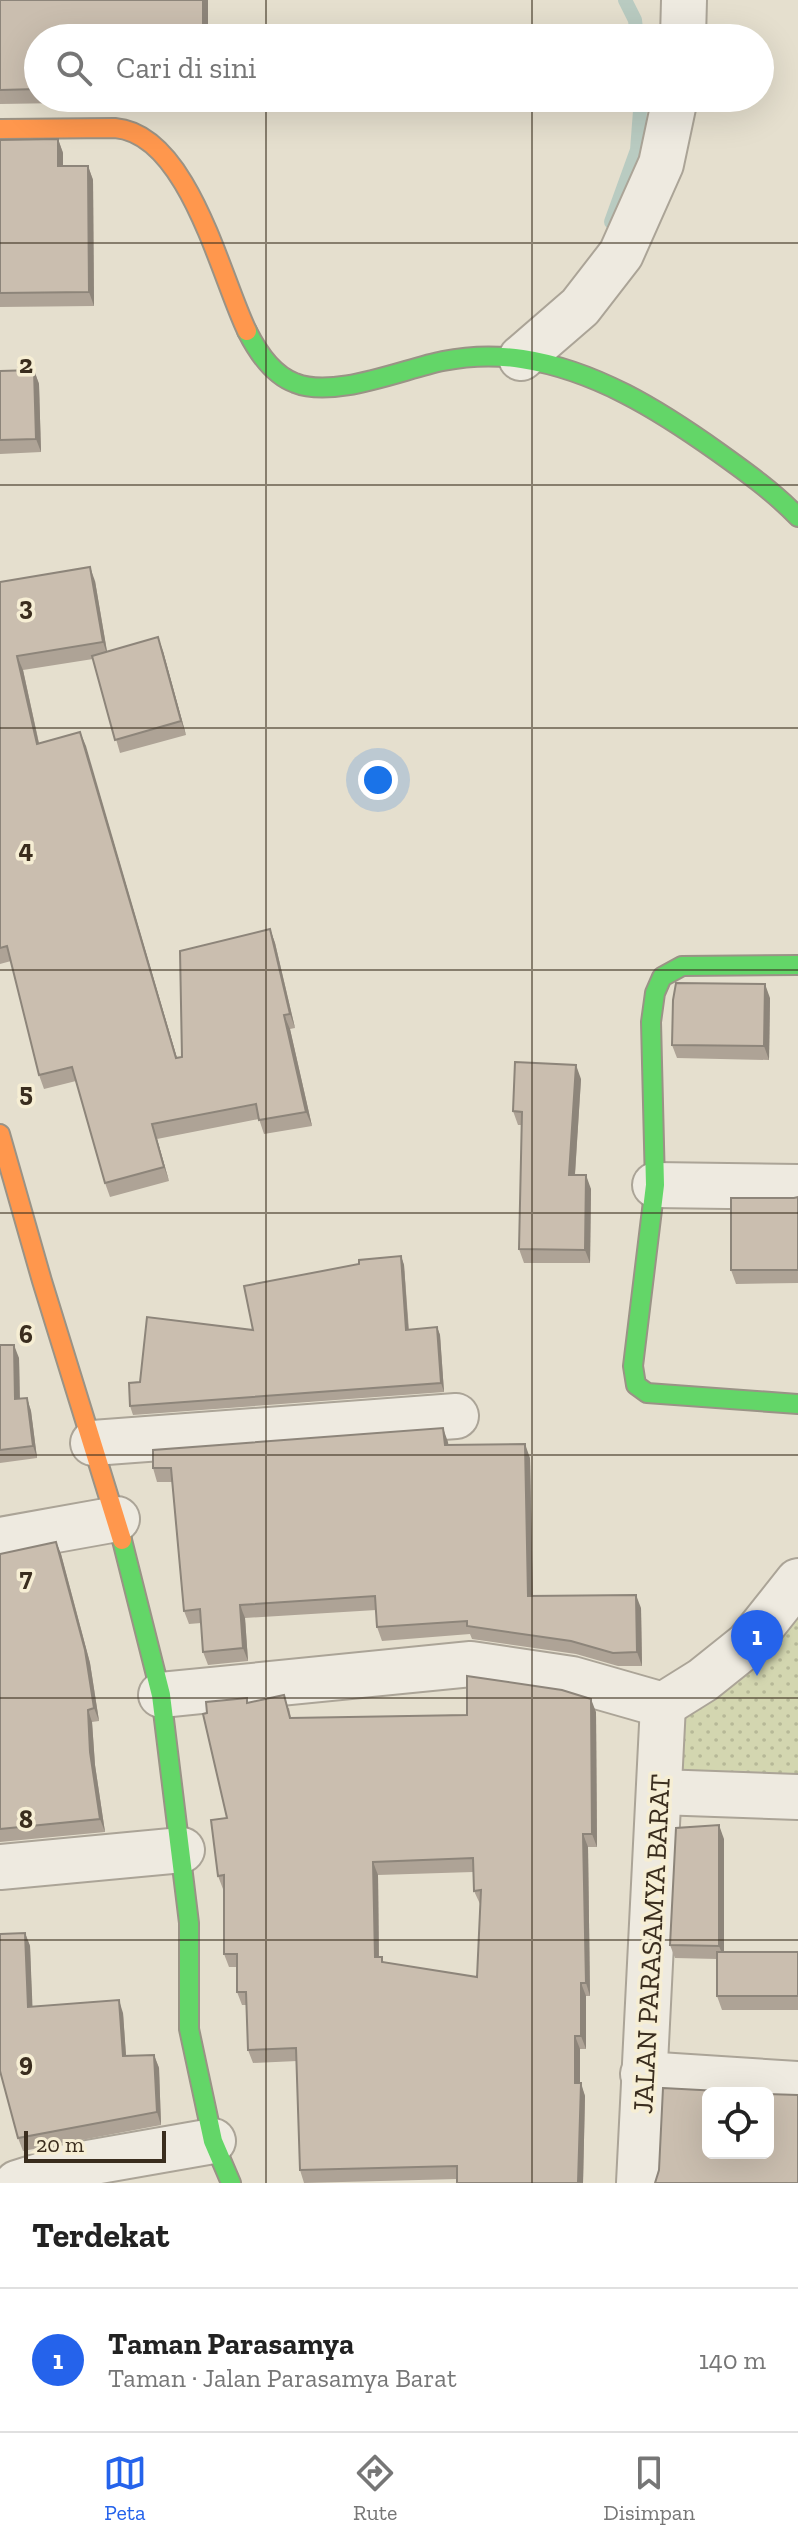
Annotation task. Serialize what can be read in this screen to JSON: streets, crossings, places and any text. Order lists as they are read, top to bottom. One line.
{"streets":{"street":["JALAN PARASAMYA BARAT"]},"scale_bar":"20 m","page":{"search":"Cari di sini","pins":"1","scale":"20 m","heading":"Terdekat","list":[{"mark":"1","name":"Taman Parasamya","note":"Taman · Jalan Parasamya Barat","value":"140 m"}],"nav":["Peta","Rute","Disimpan"]},"grid":{"rows":["2","3","4","5","6","7","8","9"]}}
